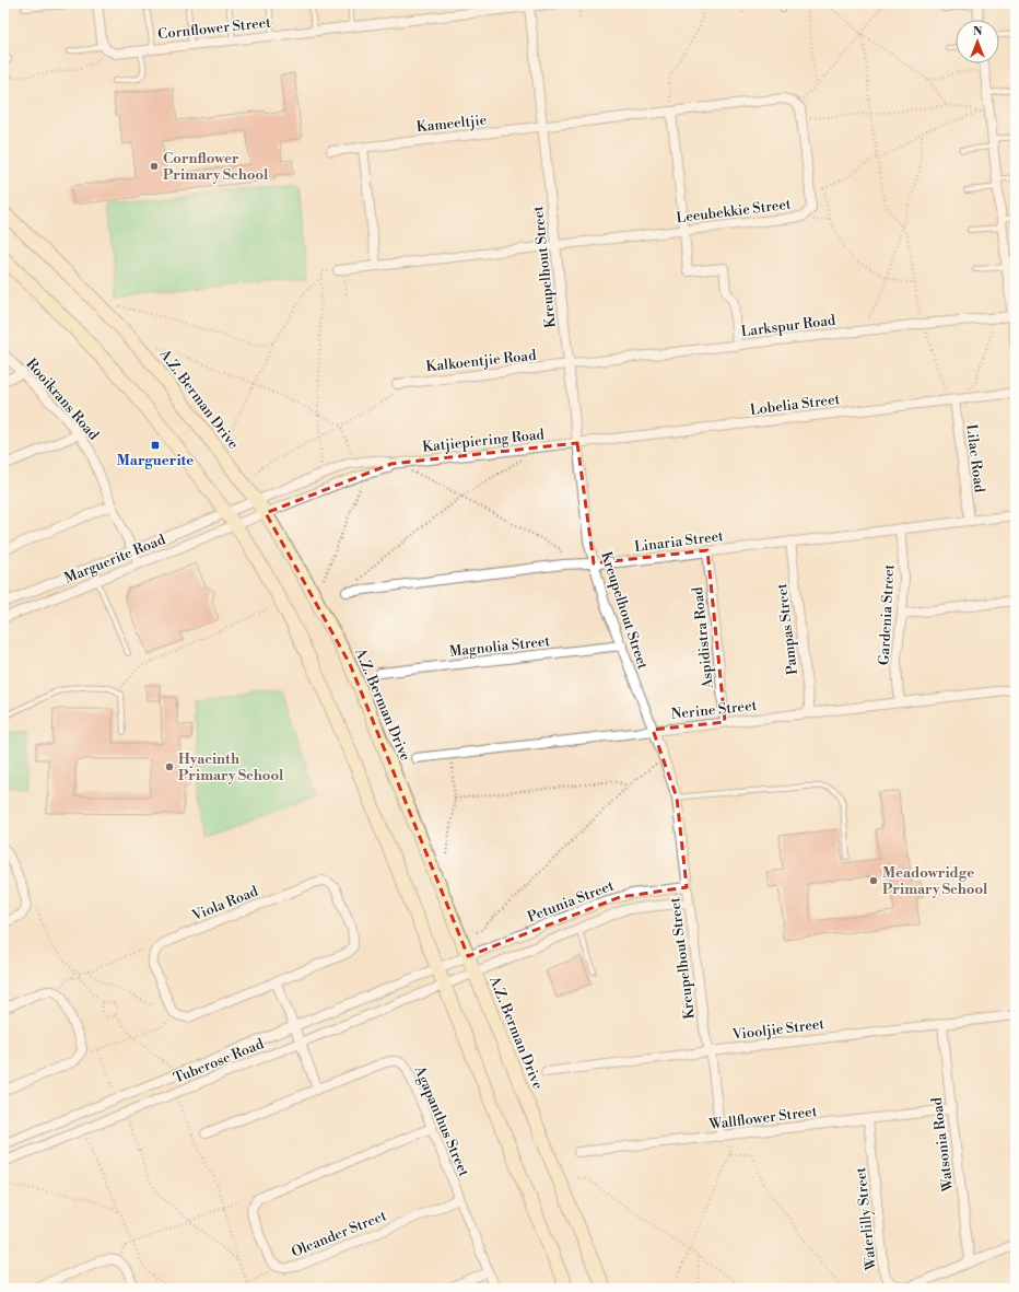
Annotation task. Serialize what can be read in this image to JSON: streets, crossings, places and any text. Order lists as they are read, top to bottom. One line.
{"streets":{"main road":["A.Z. Berman Drive"],"street":["Cornflower Street","Kameeltjie","Leeubekkie Street","Kreupelhout Street","Larkspur Road","Kalkoentjie Road","Rooikrans Road","Lobelia Street","Katjiepiering Road","Lilac Road","Linaria Street","Marguerite Road","Gardenia Street","Pampas Street","Aspidistra Road","Magnolia Street","Nerine Street","Petunia Street","Viola Road","Viooljie Street","Tuberose Road","Wallflower Street","Agapanthus Street","Watsonia Road","Waterlilly Street","Oleander Street"]},"crossings":[["Cornflower Street","Kreupelhout Street"],["Kameeltjie","Kreupelhout Street"],["Leeubekkie Street","Kreupelhout Street"],["Kreupelhout Street","Larkspur Road"],["Kreupelhout Street","Kalkoentjie Road"],["Kreupelhout Street","Lobelia Street"],["Kreupelhout Street","Katjiepiering Road"],["Kreupelhout Street","Linaria Street"],["Kreupelhout Street","Magnolia Street"],["Kreupelhout Street","Nerine Street"],["Kreupelhout Street","Petunia Street"],["Kreupelhout Street","Viooljie Street"],["Kreupelhout Street","Wallflower Street"],["Larkspur Road","Kalkoentjie Road"],["Rooikrans Road","Marguerite Road"],["A.Z. Berman Drive","Katjiepiering Road"],["A.Z. Berman Drive","Marguerite Road"],["A.Z. Berman Drive","Petunia Street"],["Lobelia Street","Katjiepiering Road"],["Lobelia Street","Lilac Road"],["Katjiepiering Road","Marguerite Road"],["Lilac Road","Linaria Street"],["Linaria Street","Gardenia Street"],["Linaria Street","Pampas Street"],["Linaria Street","Aspidistra Road"],["Gardenia Street","Nerine Street"],["Pampas Street","Nerine Street"],["Aspidistra Road","Nerine Street"],["Petunia Street","Tuberose Road"],["Viooljie Street","Watsonia Road"],["Wallflower Street","Watsonia Road"],["Wallflower Street","Waterlilly Street"],["Agapanthus Street","Oleander Street"],["Watsonia Road","Waterlilly Street"]],"places":{"other":["Cornflower Primary School","Hyacinth Primary School","Meadowridge Primary School"],"transit":["Marguerite"]},"north":"top"}
